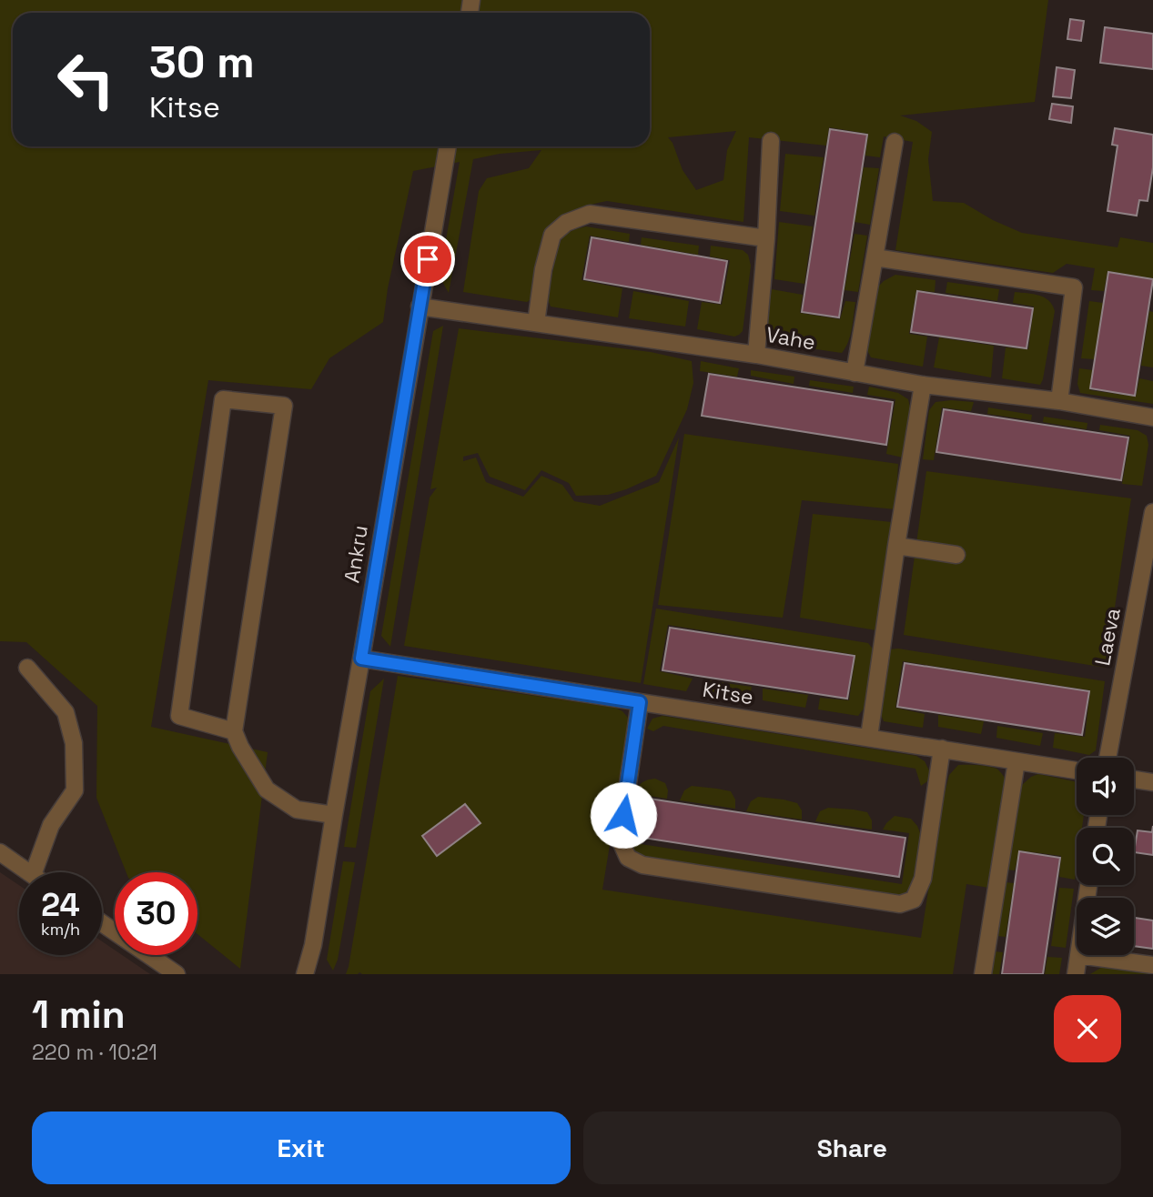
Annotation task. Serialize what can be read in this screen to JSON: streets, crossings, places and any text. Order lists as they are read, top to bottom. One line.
{"streets":{"street":["Vahe","Ankru","Laeva","Kitse"]},"crossings":[["Vahe","Ankru"],["Ankru","Kitse"]],"page":{"turn":["30 m","Kitse"],"speed":"24 km/h","limit":"30","heading":["1 min","220 m · 10:21"],"buttons":["Exit","Share"]}}
